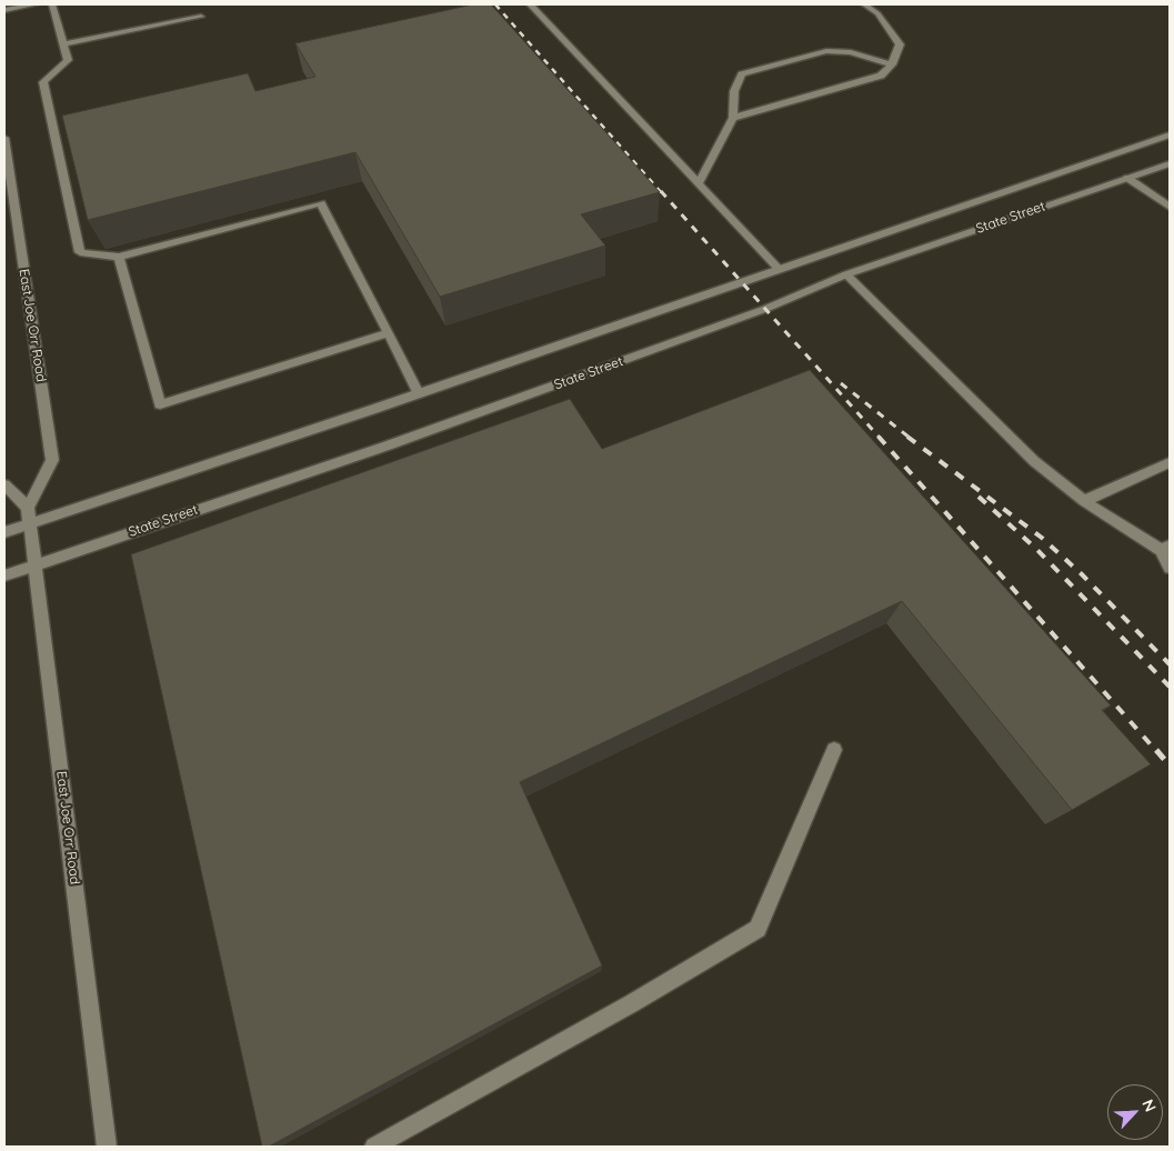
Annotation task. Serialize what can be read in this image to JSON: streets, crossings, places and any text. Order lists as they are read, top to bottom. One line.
{"streets":{"street":["State Street","East Joe Orr Road"]},"crossings":[["State Street","East Joe Orr Road"]],"north":"top right"}
